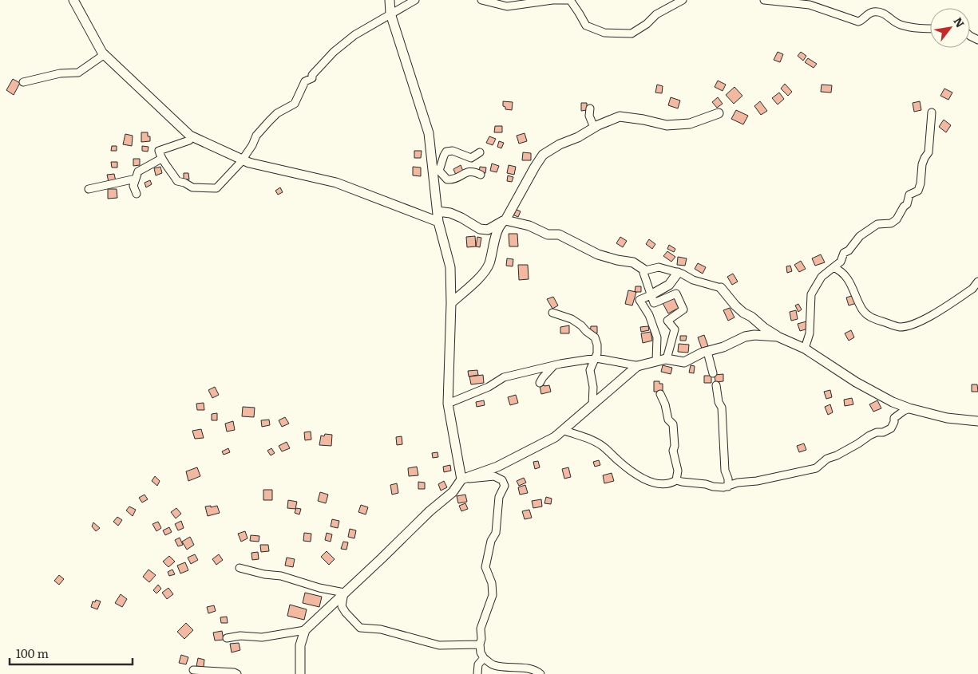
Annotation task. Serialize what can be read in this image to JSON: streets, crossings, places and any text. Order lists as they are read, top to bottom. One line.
{"scale_bar":"100 m","north":"top right"}
